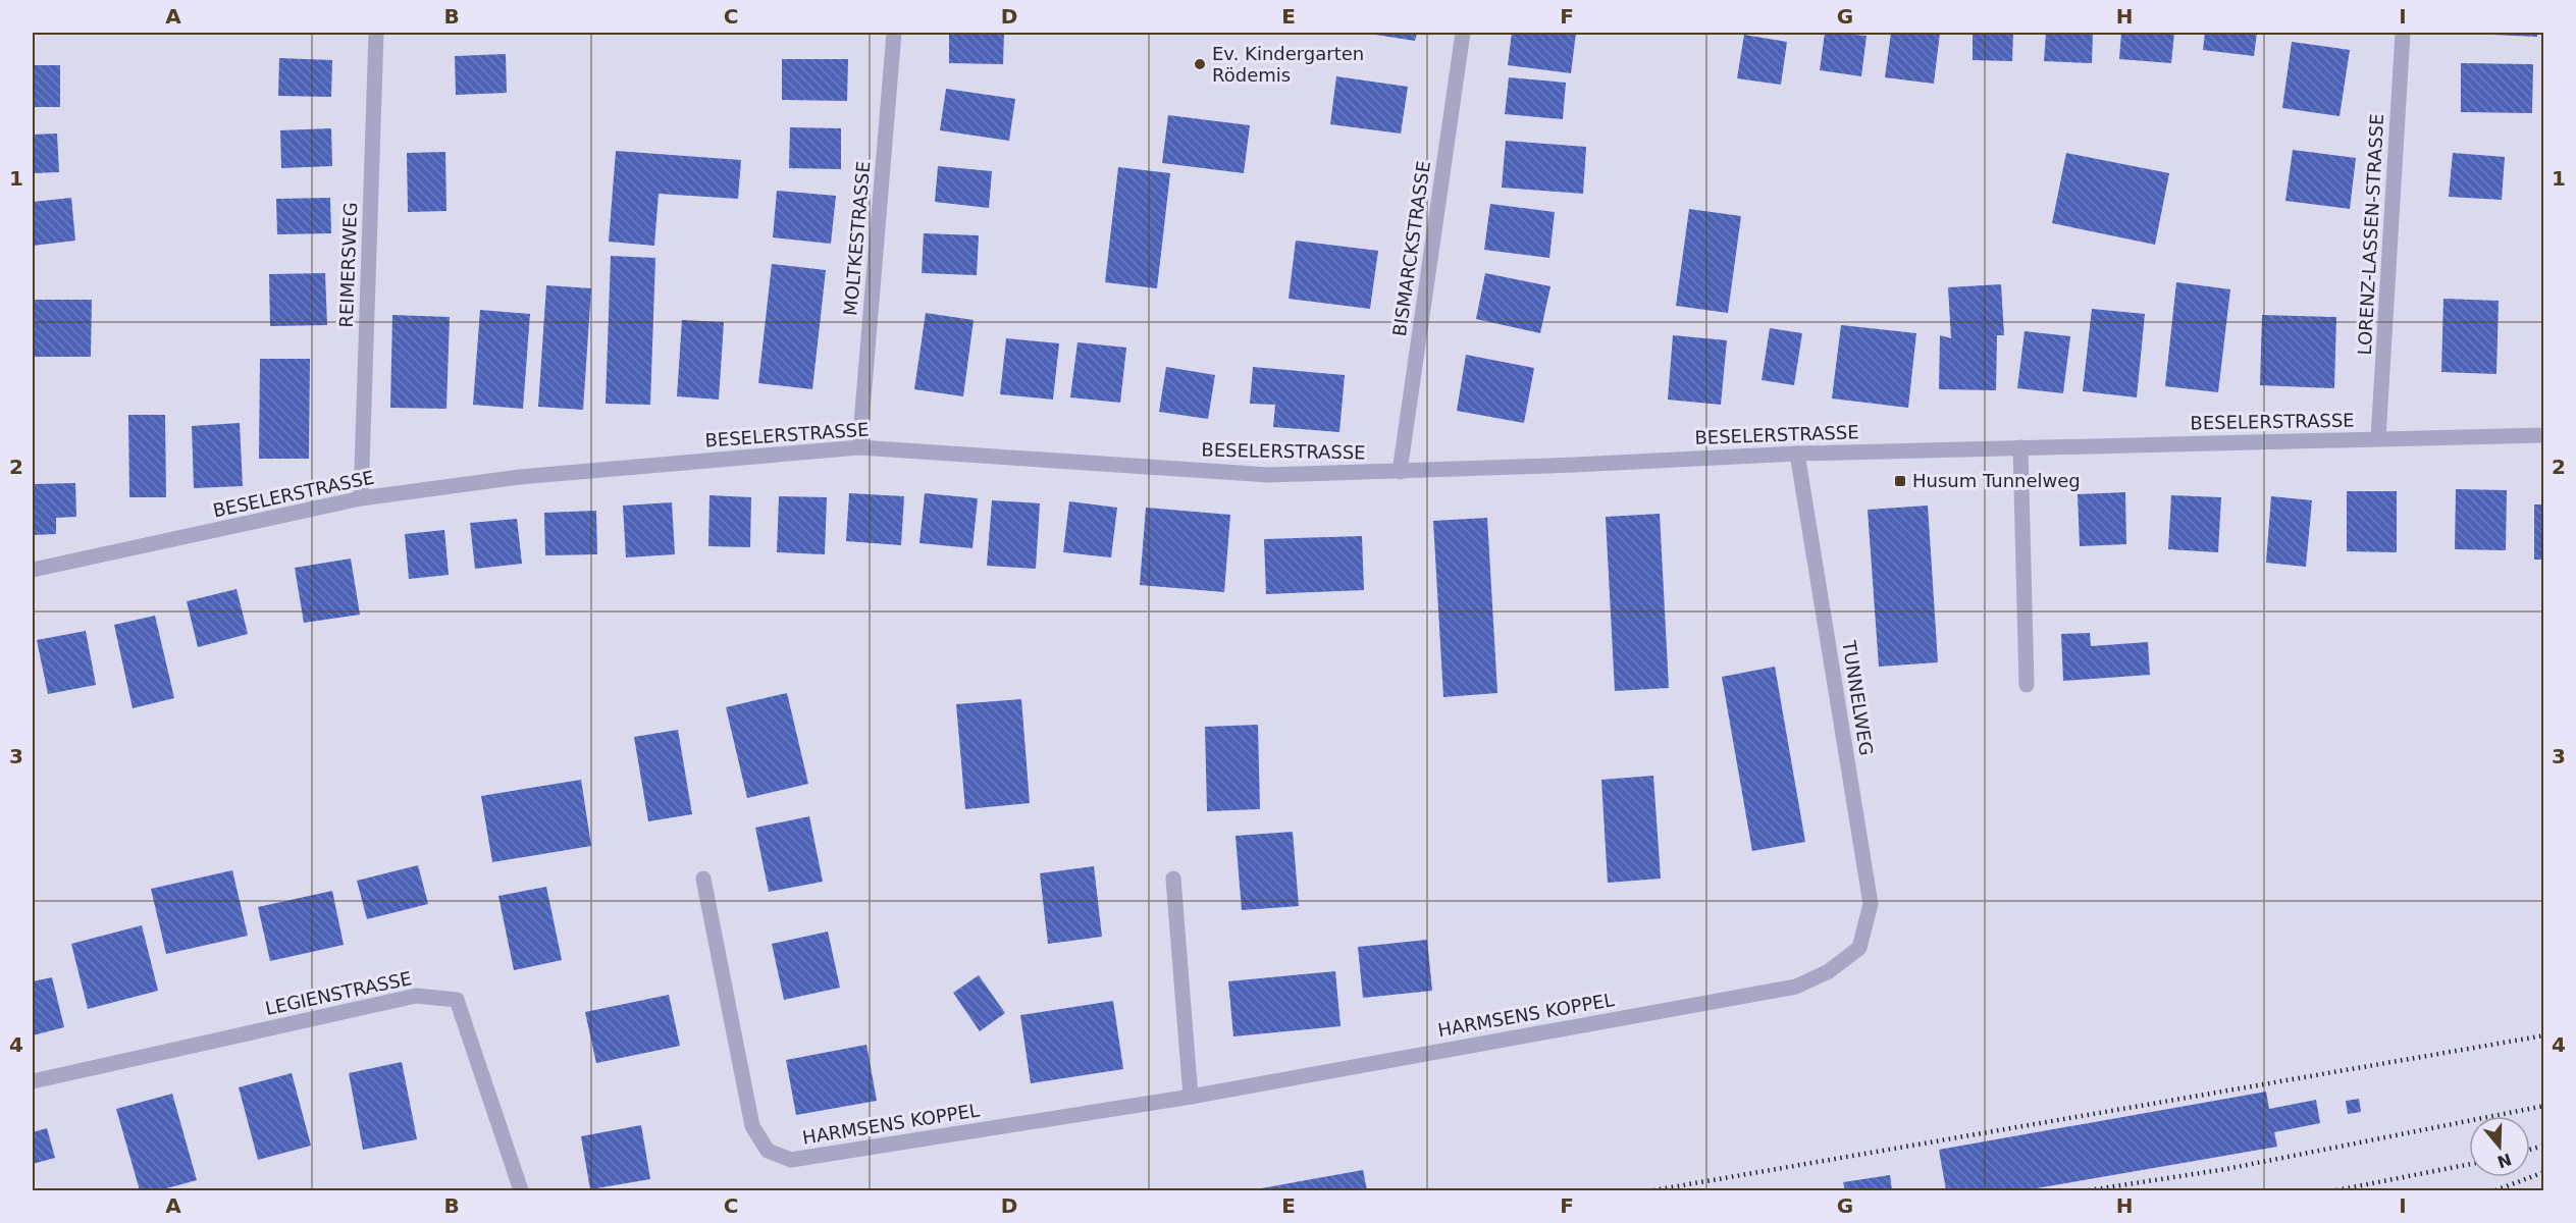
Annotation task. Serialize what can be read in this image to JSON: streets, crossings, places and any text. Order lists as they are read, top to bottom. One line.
{"streets":{"street":["LORENZ-LASSEN-STRASSE","MOLTKESTRASSE","BISMARCKSTRASSE","REIMERSWEG","BESELERSTRASSE","TUNNELWEG","LEGIENSTRASSE","HARMSENS KOPPEL"]},"crossings":[["LORENZ-LASSEN-STRASSE","BESELERSTRASSE"],["MOLTKESTRASSE","BESELERSTRASSE"],["BISMARCKSTRASSE","BESELERSTRASSE"],["REIMERSWEG","BESELERSTRASSE"],["BESELERSTRASSE","TUNNELWEG"],["TUNNELWEG","HARMSENS KOPPEL"]],"places":{"other":["Ev. Kindergarten Rödemis"],"transit":["Husum Tunnelweg"]},"north":"bottom","grid":{"columns":["A","B","C","D","E","F","G","H","I"],"rows":["1","2","3","4"]}}
